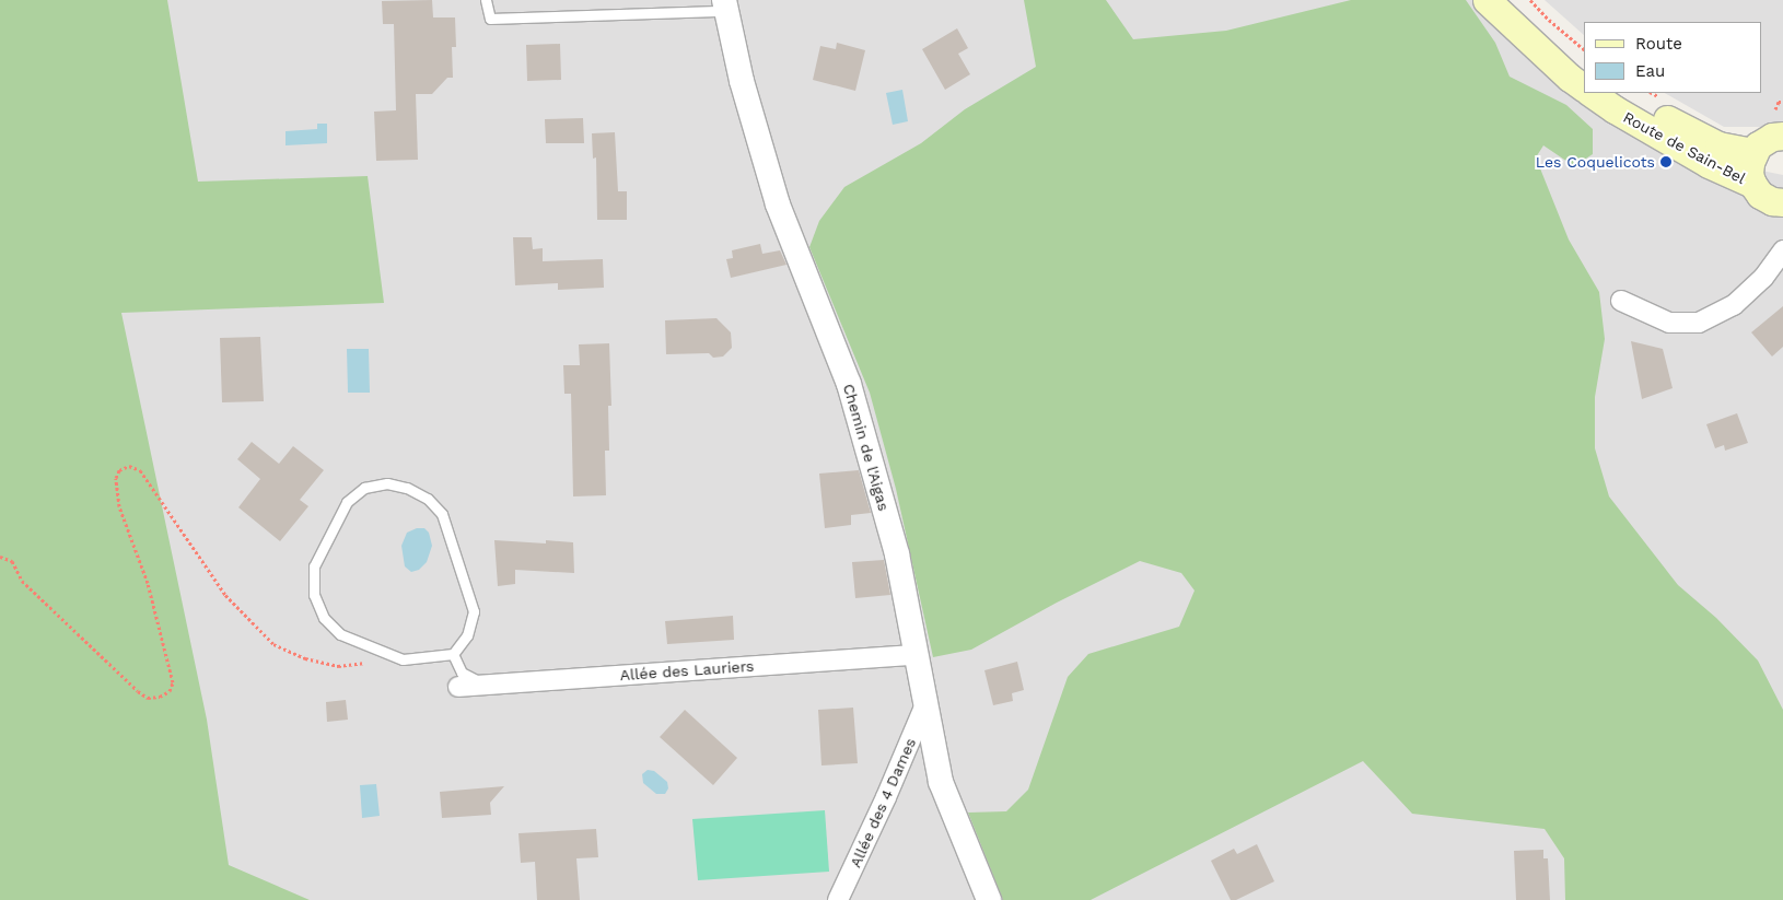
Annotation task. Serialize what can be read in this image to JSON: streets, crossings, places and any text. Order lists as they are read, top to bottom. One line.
{"streets":{"main road":["Route de Sain-Bel"],"street":["Chemin de l'Aigas","Allée des Lauriers","Allée des 4 Dames"]},"crossings":[["Chemin de l'Aigas","Allée des Lauriers"],["Chemin de l'Aigas","Allée des 4 Dames"]],"places":["Les Coquelicots"],"legend":["Route","Eau"]}
